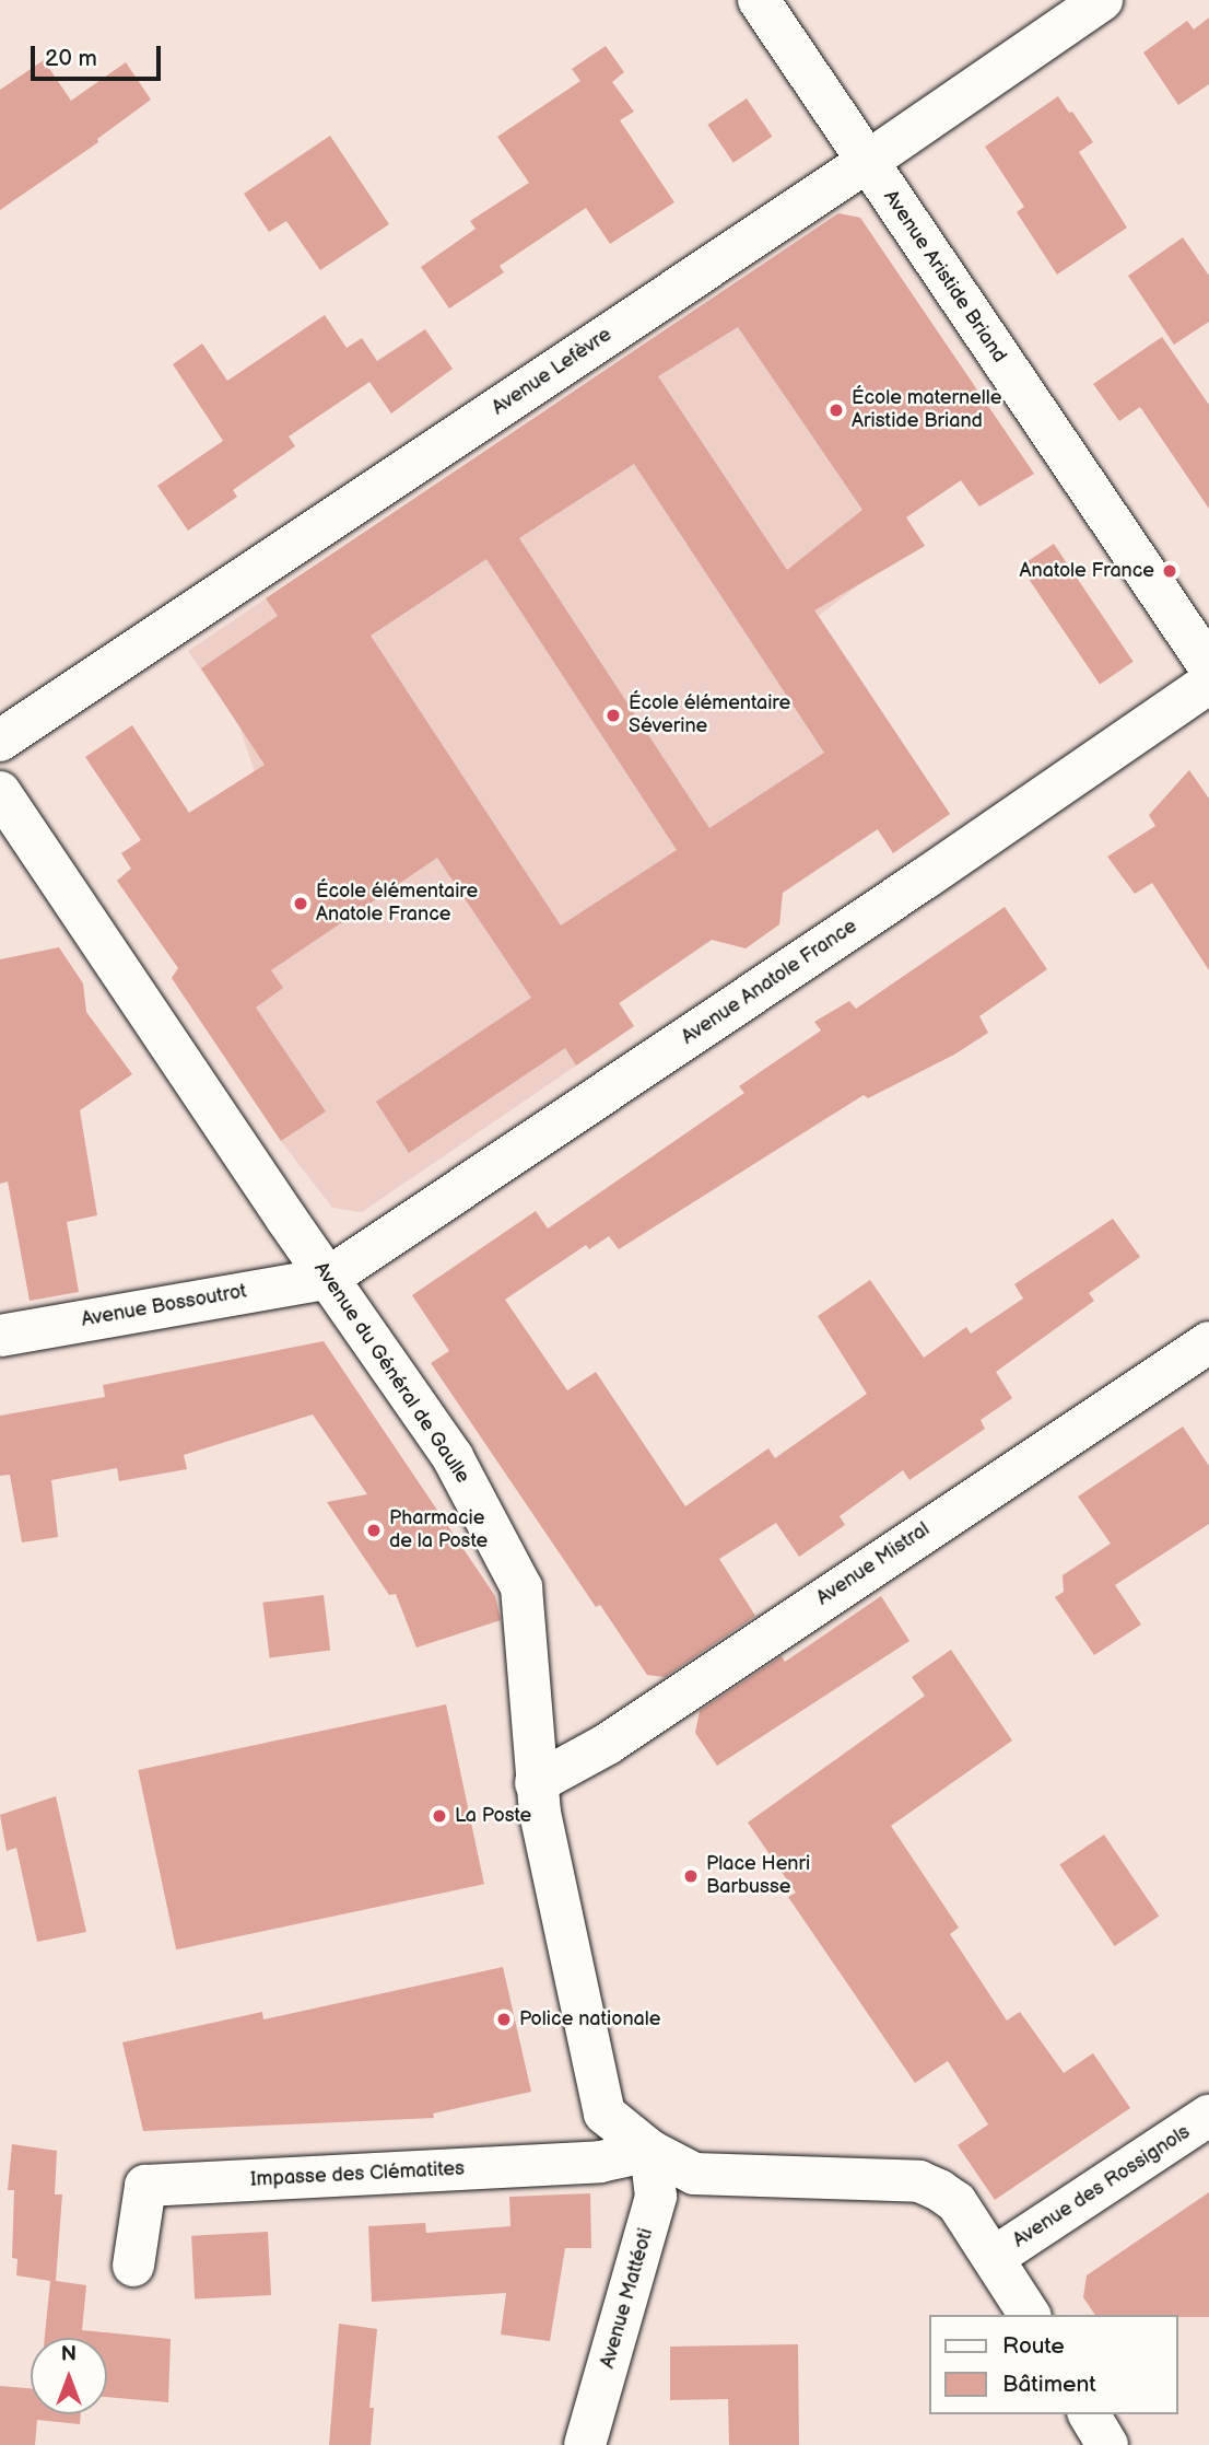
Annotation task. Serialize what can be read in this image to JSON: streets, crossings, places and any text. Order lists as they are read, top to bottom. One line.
{"streets":{"street":["Avenue Aristide Briand","Avenue Lefèvre","Avenue Anatole France","Avenue Bossoutrot","Avenue du Général de Gaulle","Avenue Mistral","Impasse des Clématites","Avenue des Rossignols","Avenue Mattéoti"]},"crossings":[["Avenue Aristide Briand","Avenue Lefèvre"],["Avenue Anatole France","Avenue Bossoutrot"],["Avenue Anatole France","Avenue du Général de Gaulle"],["Avenue Bossoutrot","Avenue du Général de Gaulle"],["Avenue du Général de Gaulle","Avenue Mistral"],["Avenue du Général de Gaulle","Impasse des Clématites"],["Avenue du Général de Gaulle","Avenue des Rossignols"],["Avenue du Général de Gaulle","Avenue Mattéoti"],["Impasse des Clématites","Avenue Mattéoti"]],"places":["École maternelle Aristide Briand","Anatole France","École élémentaire Séverine","École élémentaire Anatole France","Pharmacie de la Poste","La Poste","Place Henri Barbusse","Police nationale"],"legend":["Route","Bâtiment"],"scale_bar":"20 m","north":"top"}
